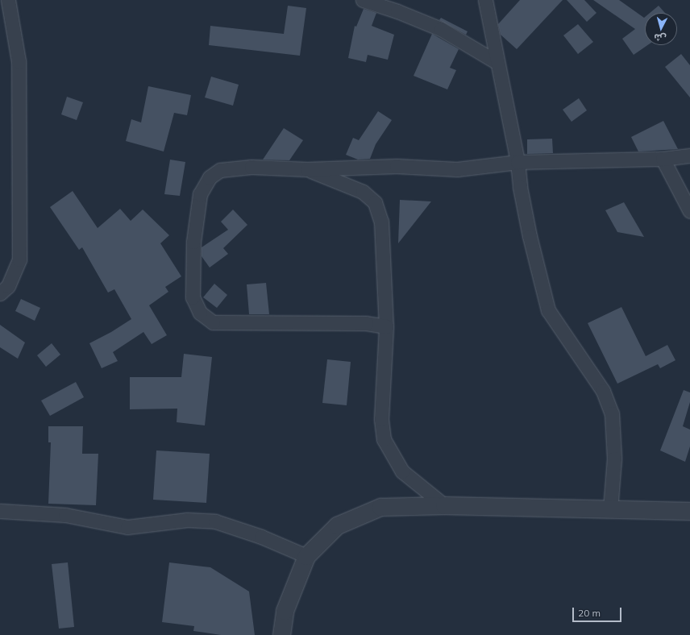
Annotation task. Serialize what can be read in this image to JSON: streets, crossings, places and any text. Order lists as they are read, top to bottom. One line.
{"scale_bar":"20 m","north":"bottom"}
